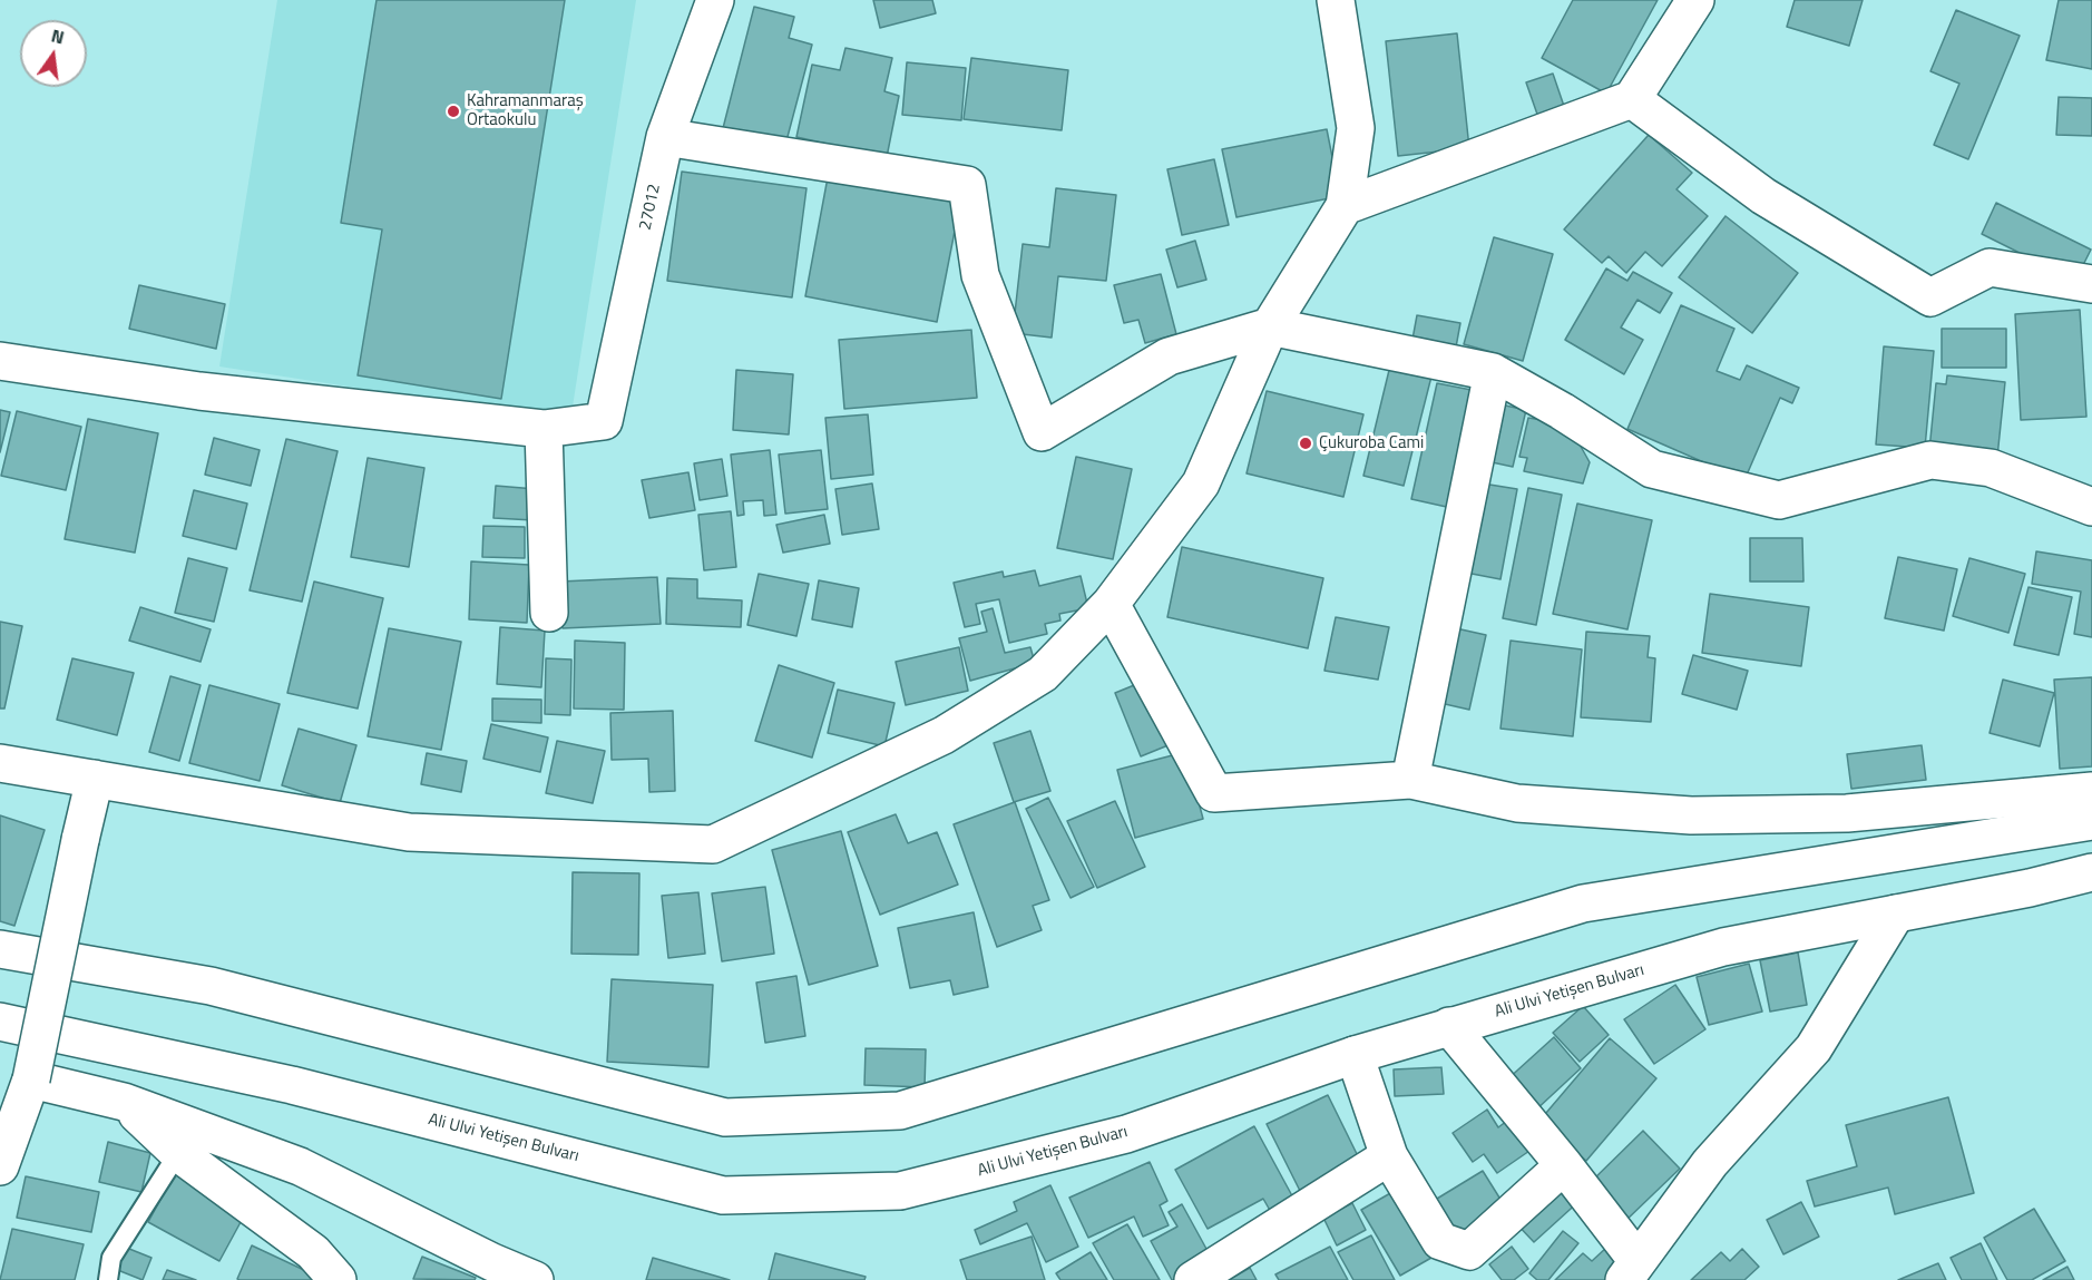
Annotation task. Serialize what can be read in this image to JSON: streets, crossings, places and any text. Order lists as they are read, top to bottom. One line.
{"streets":{"street":["27012","Ali Ulvi Yetişen Bulvarı"]},"places":["Kahramanmaraş Ortaokulu","Çukuroba Cami"],"north":"top"}
